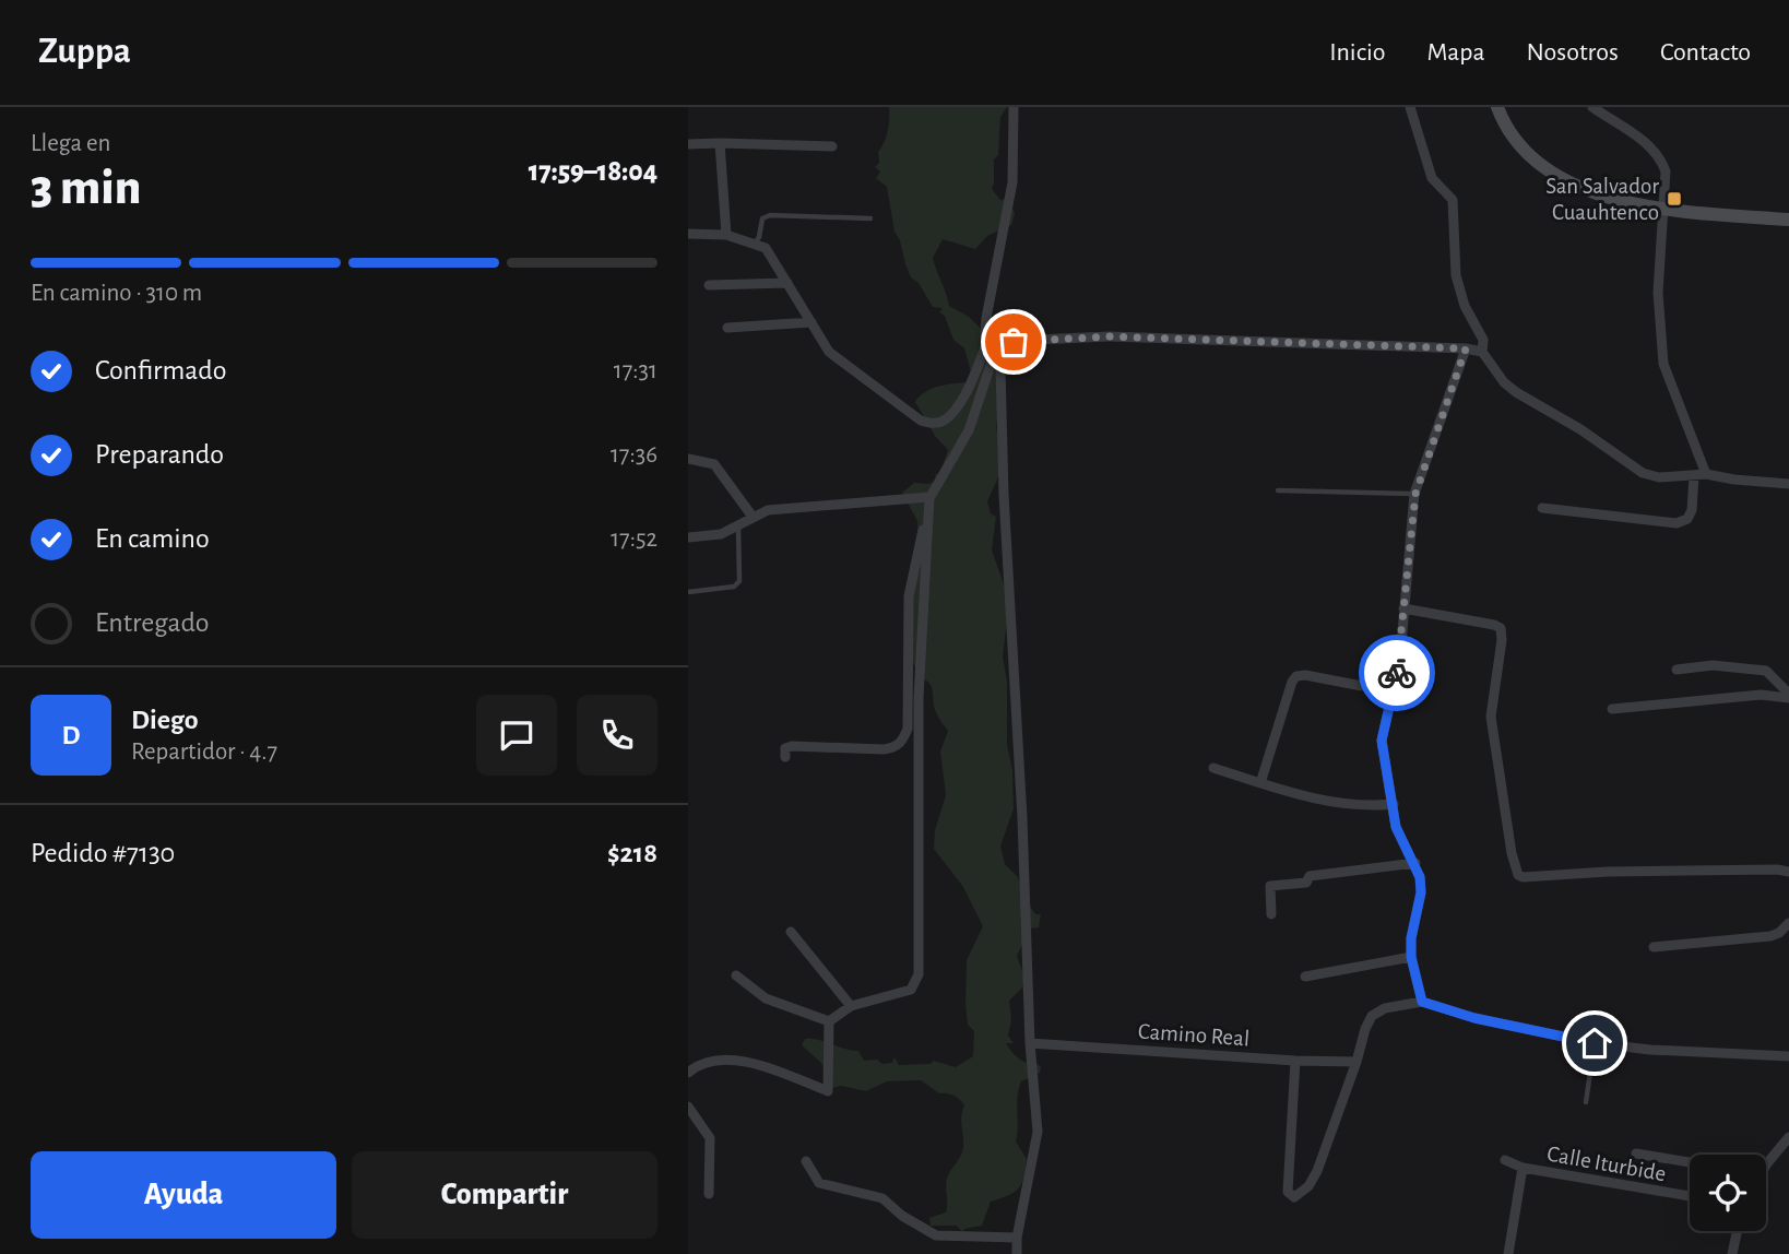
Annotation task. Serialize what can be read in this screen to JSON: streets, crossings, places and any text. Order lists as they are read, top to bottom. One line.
{"streets":{"street":["Camino Real","Calle Iturbide"]},"places":{"transit":["San Salvador Cuauhtenco"]},"page":{"header":"Zuppa","nav":["Inicio","Mapa","Nosotros","Contacto"],"heading":["3 min","Llega en","17:59–18:04"],"panel":["Diego","Repartidor · 4.7","Pedido #7130","$218"],"bar":"En camino · 310 m","list":[["Confirmado","17:31"],["Preparando","17:36"],["En camino","17:52"],"Entregado"],"round":"D","buttons":["Ayuda","Compartir"]}}
